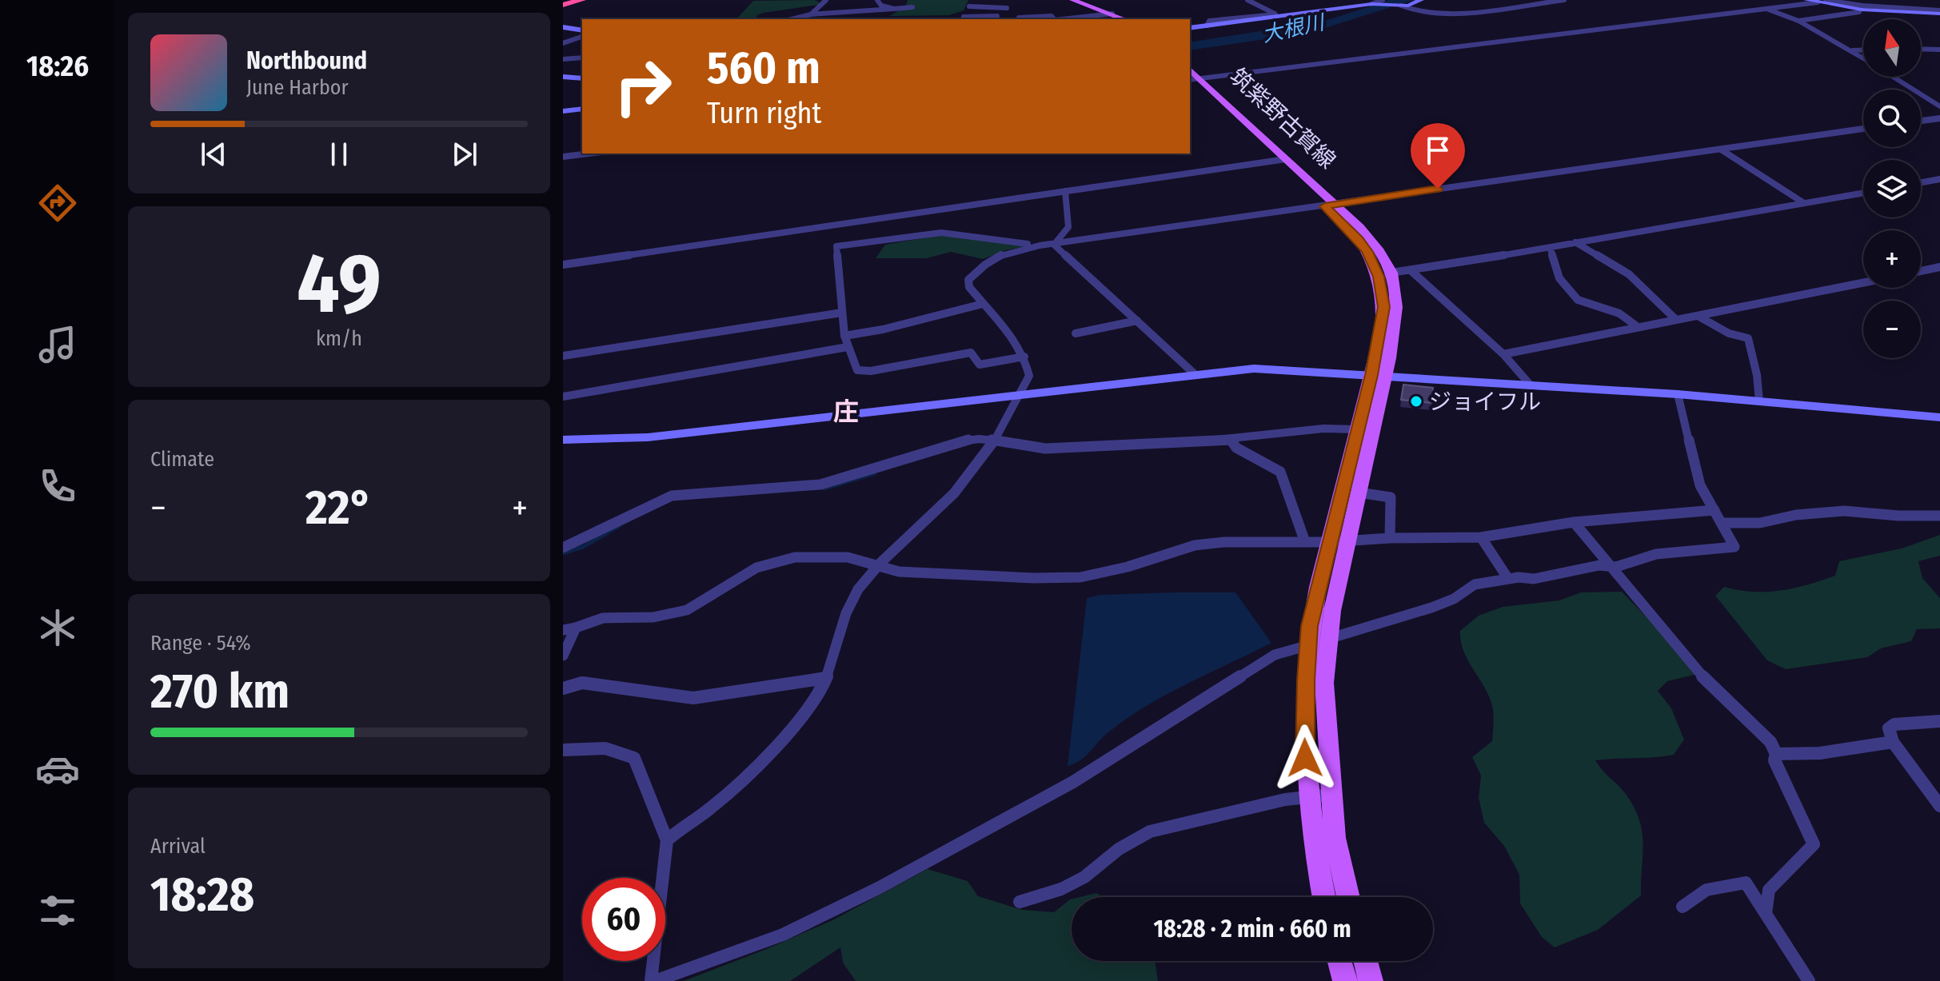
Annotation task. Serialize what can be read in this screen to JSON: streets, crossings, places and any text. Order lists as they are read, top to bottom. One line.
{"streets":{"main road":["筑紫野古賀線"]},"districts":["庄"],"water":["大根川"],"places":["ジョイフル"],"north":"top","page":{"tabs":"18:26","map_buttons":["+","−"],"turn":["560 m","Turn right"],"song":["Northbound","June Harbor"],"tile":[["49","km/h"],"Climate",["Range · 54%","270 km"],["Arrival","18:28"]],"heat":["−","22°","+"],"limit":"60","trip":"18:28 · 2 min · 660 m"}}
